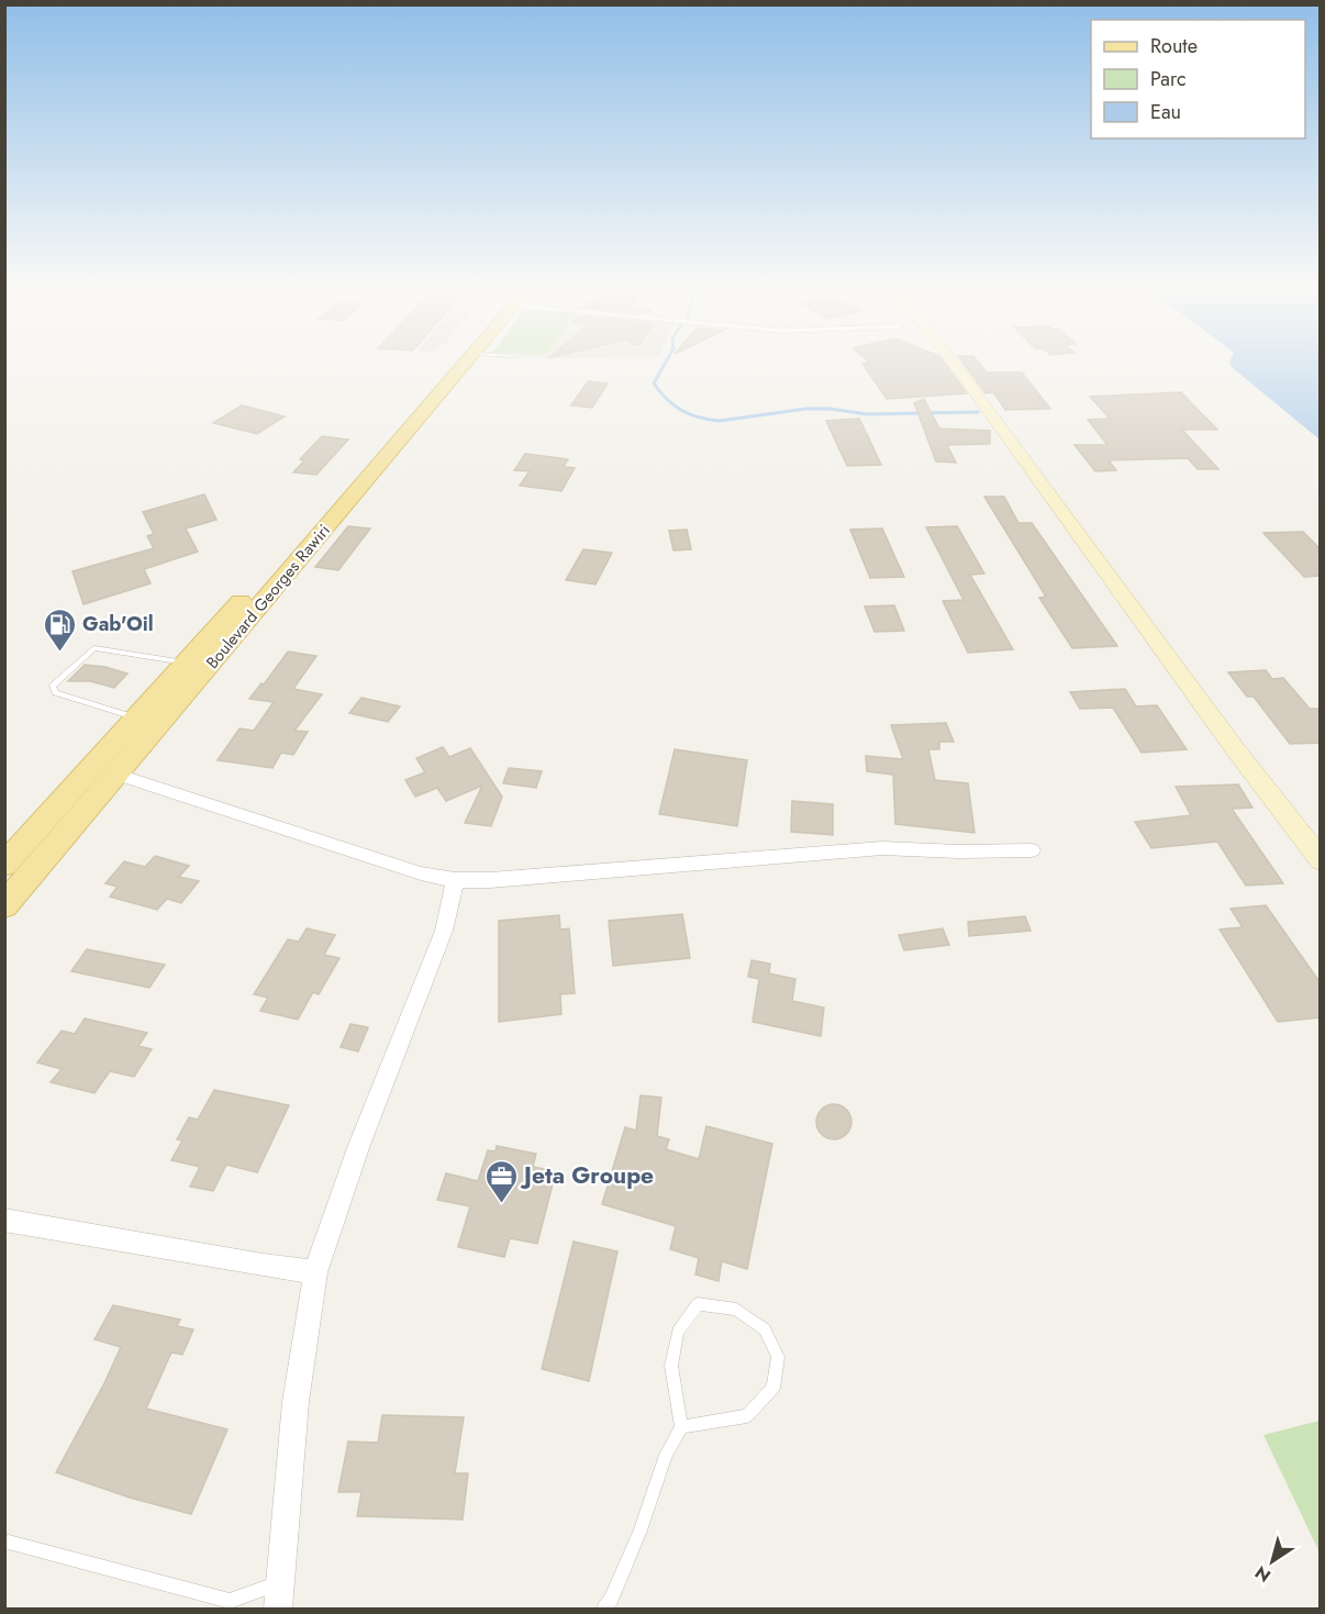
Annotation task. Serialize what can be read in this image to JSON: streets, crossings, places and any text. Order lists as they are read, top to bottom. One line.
{"streets":{"main road":["Boulevard Georges Rawiri"]},"places":{"fuel station":["Gab'Oil"],"office":["Jeta Groupe"]},"legend":["Route","Parc","Eau"],"north":"bottom left"}
